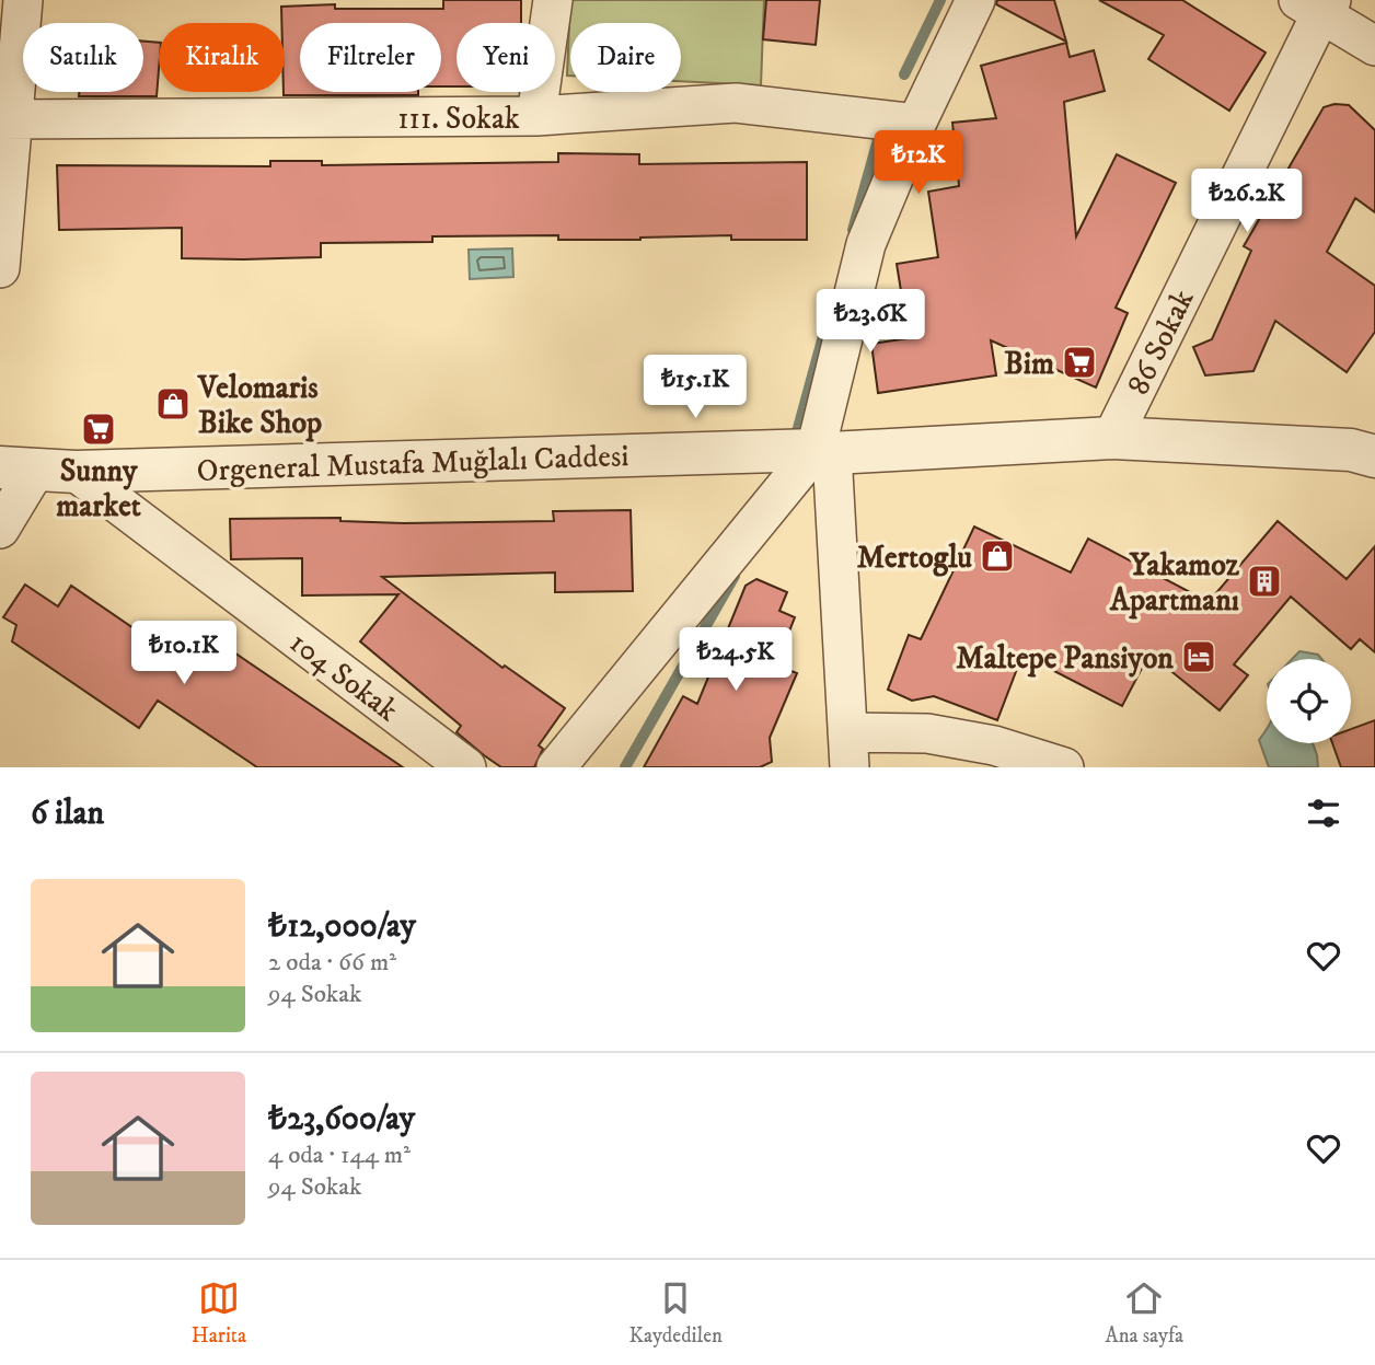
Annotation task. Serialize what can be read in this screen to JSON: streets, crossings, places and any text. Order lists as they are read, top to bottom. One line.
{"streets":{"street":["111. Sokak","86 Sokak","Orgeneral Mustafa Muğlalı Caddesi","104 Sokak"]},"crossings":[["86 Sokak","Orgeneral Mustafa Muğlalı Caddesi"],["Orgeneral Mustafa Muğlalı Caddesi","104 Sokak"]],"places":{"supermarket":["Bim","Sunny market"],"shop":["Velomaris Bike Shop","Mertoglu"],"building":["Yakamoz Apartmanı"],"hotel":["Maltepe Pansiyon"]},"page":{"chip":["Satılık","Kiralık","Filtreler","Yeni","Daire"],"price":["₺12K","₺26.2K","₺23.6K","₺15.1K","₺10.1K","₺24.5K"],"heading":"6 ilan","list":[{"name":"₺12,000/ay","note":"2 oda · 66 m² · 94 Sokak"},{"name":"₺23,600/ay","note":"4 oda · 144 m² · 94 Sokak"}],"tabs":["Harita","Kaydedilen","Ana sayfa"]}}
